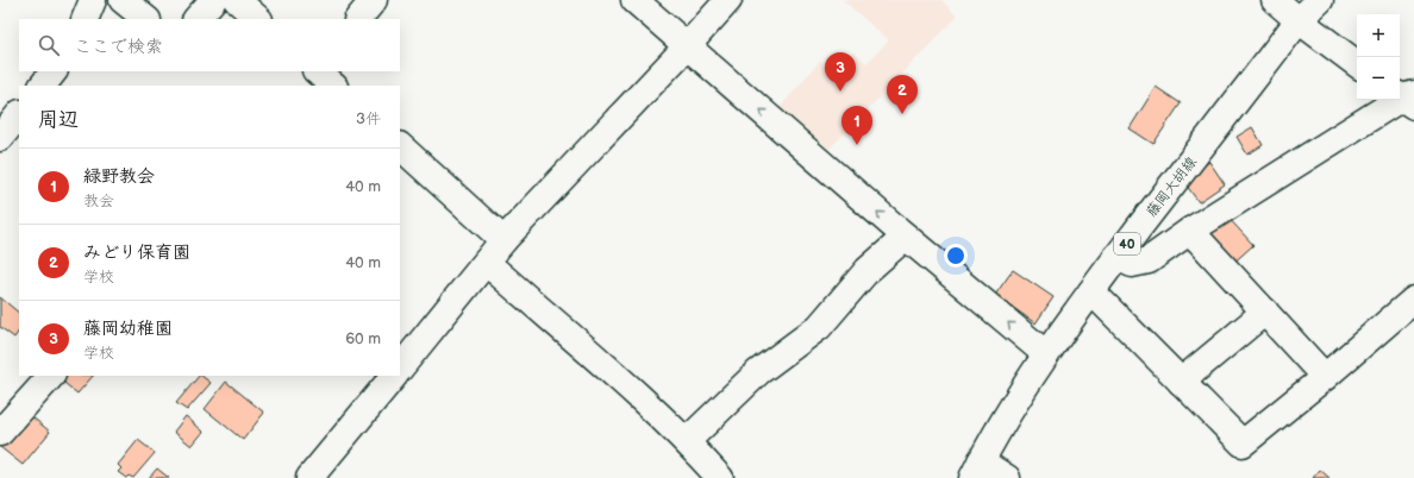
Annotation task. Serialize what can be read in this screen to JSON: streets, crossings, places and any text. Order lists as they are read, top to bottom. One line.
{"streets":{"street":["藤岡大胡線","40"]},"page":{"map_buttons":["+","−"],"search":"ここで検索","pins":["3","2","1"],"heading":["周辺","3件"],"list":[{"mark":"1","name":"緑野教会","note":"教会","value":"40 m"},{"mark":"2","name":"みどり保育園","note":"学校","value":"40 m"},{"mark":"3","name":"藤岡幼稚園","note":"学校","value":"60 m"}]}}
